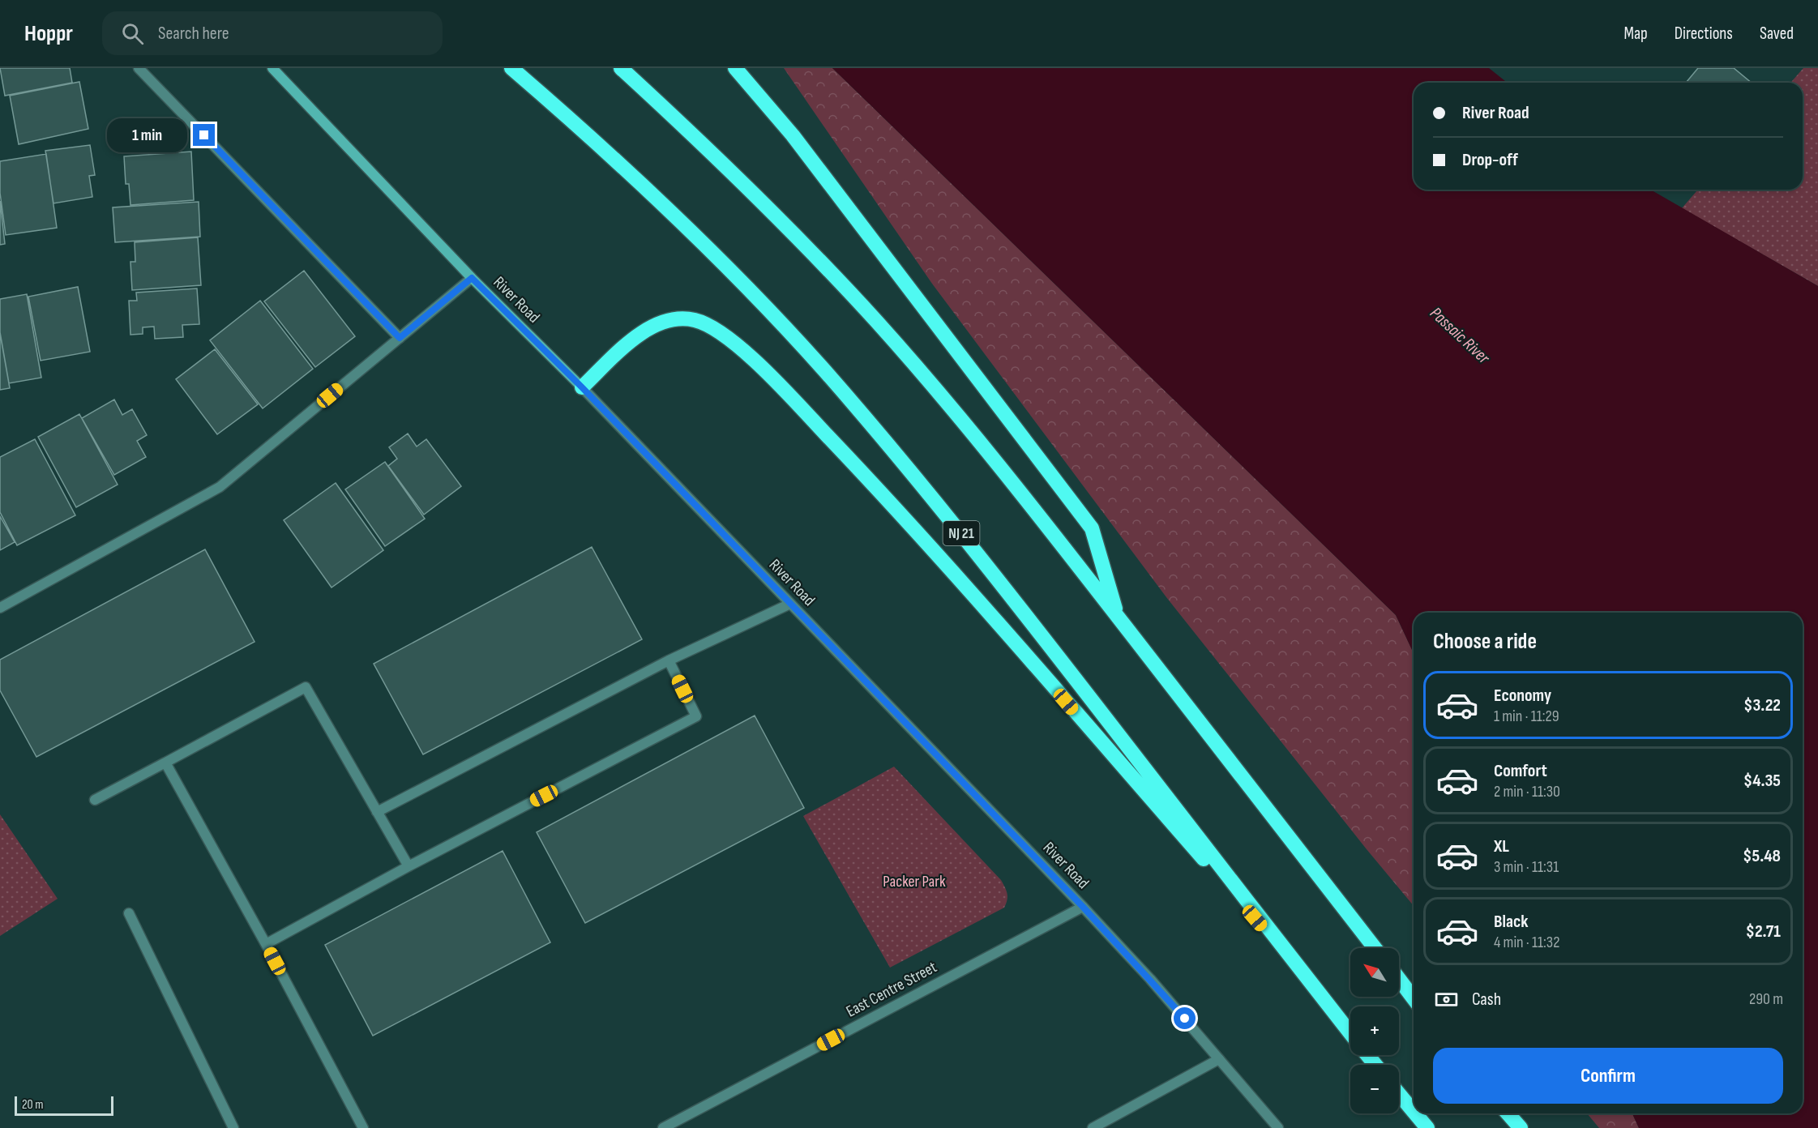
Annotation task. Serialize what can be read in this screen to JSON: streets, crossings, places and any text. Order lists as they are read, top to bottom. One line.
{"streets":{"highway":["NJ 21"],"main road":["River Road"],"street":["East Centre Street"]},"crossings":[["River Road","East Centre Street"]],"water":["Passaic River"],"parks":["Packer Park"],"scale_bar":"20 m","north":"top left","page":{"header":"Hoppr","search":"Search here","nav":["Map","Directions","Saved"],"banner":["River Road","Drop-off"],"bubble":"1 min","heading":"Choose a ride","list":[{"name":"Economy","note":"1 min · 11:29","value":"$3.22"},{"name":"Comfort","note":"2 min · 11:30","value":"$4.35"},{"name":"XL","note":"3 min · 11:31","value":"$5.48"},{"name":"Black","note":"4 min · 11:32","value":"$2.71"}],"map_buttons":["+","−"],"pay":["Cash","290 m"],"buttons":"Confirm","scale":"20 m"}}
